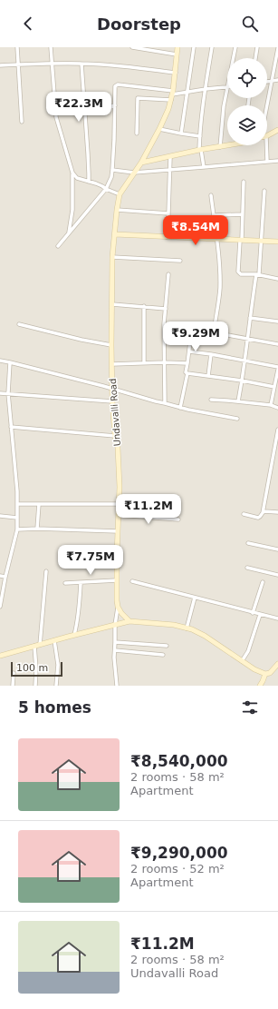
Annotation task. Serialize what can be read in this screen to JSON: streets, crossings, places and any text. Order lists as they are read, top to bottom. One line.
{"streets":{"main road":["Undavalli Road"]},"scale_bar":"100 m","page":{"header":"Doorstep","price":["₹22.3M","₹8.54M","₹9.29M","₹11.2M","₹7.75M"],"scale":"100 m","heading":"5 homes","list":[{"name":"₹8,540,000","note":"2 rooms · 58 m² · Apartment"},{"name":"₹9,290,000","note":"2 rooms · 52 m² · Apartment"},{"name":"₹11.2M","note":"2 rooms · 58 m² · Undavalli Road"}]}}
